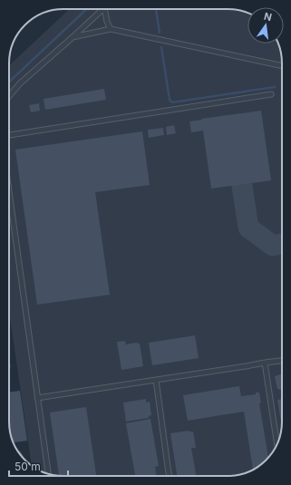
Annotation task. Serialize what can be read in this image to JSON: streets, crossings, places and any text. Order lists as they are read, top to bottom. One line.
{"scale_bar":"50 m","north":"top"}
